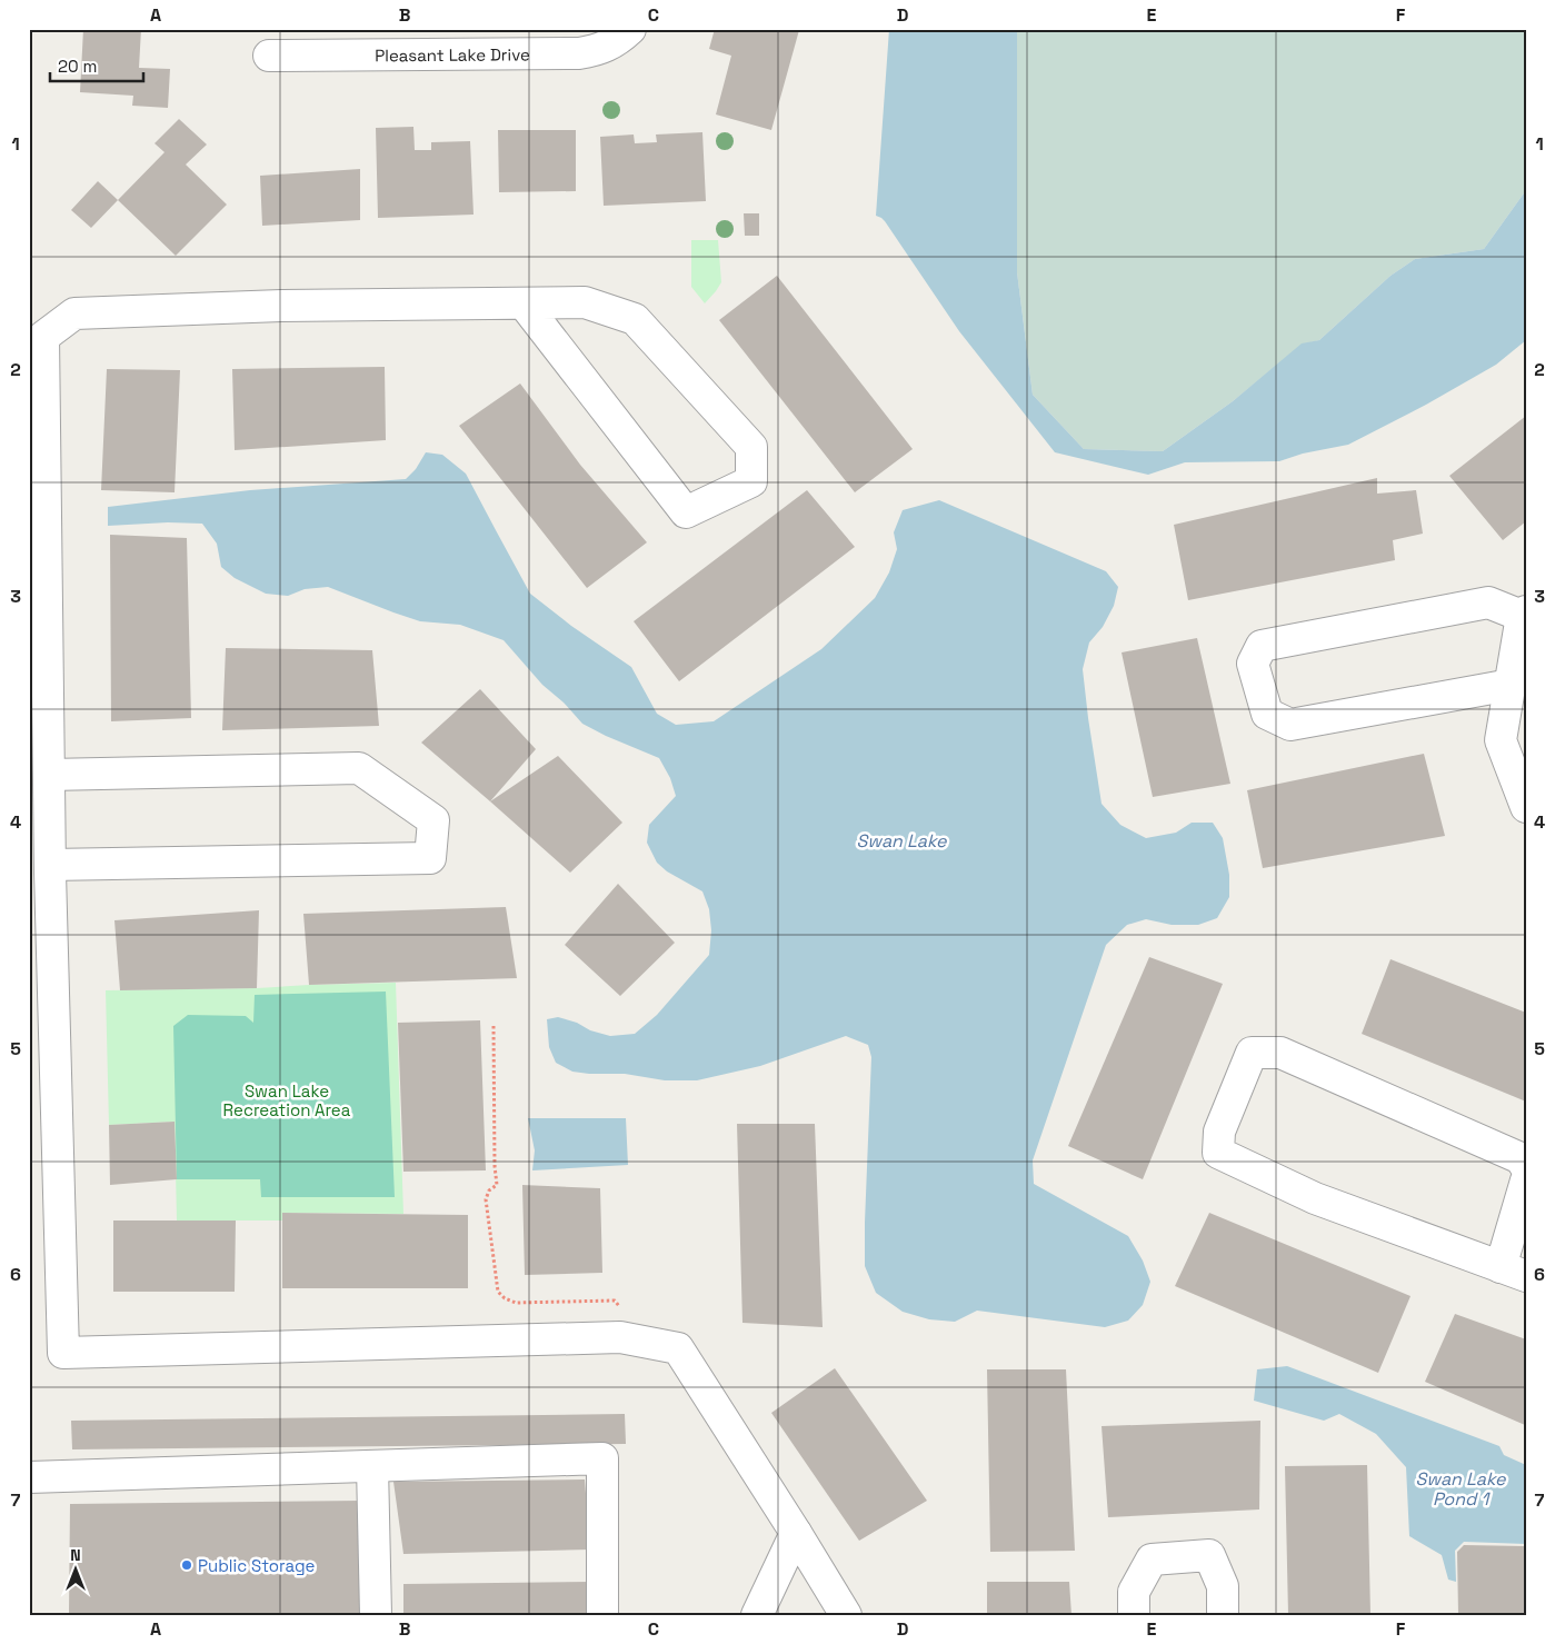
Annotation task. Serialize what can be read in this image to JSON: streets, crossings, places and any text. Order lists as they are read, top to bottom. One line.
{"streets":{"street":["Pleasant Lake Drive"]},"water":["Swan Lake","Swan Lake Pond 1"],"parks":["Swan Lake Recreation Area"],"places":["Public Storage"],"scale_bar":"20 m","north":"top","grid":{"columns":["A","B","C","D","E","F"],"rows":["1","2","3","4","5","6","7"]}}
